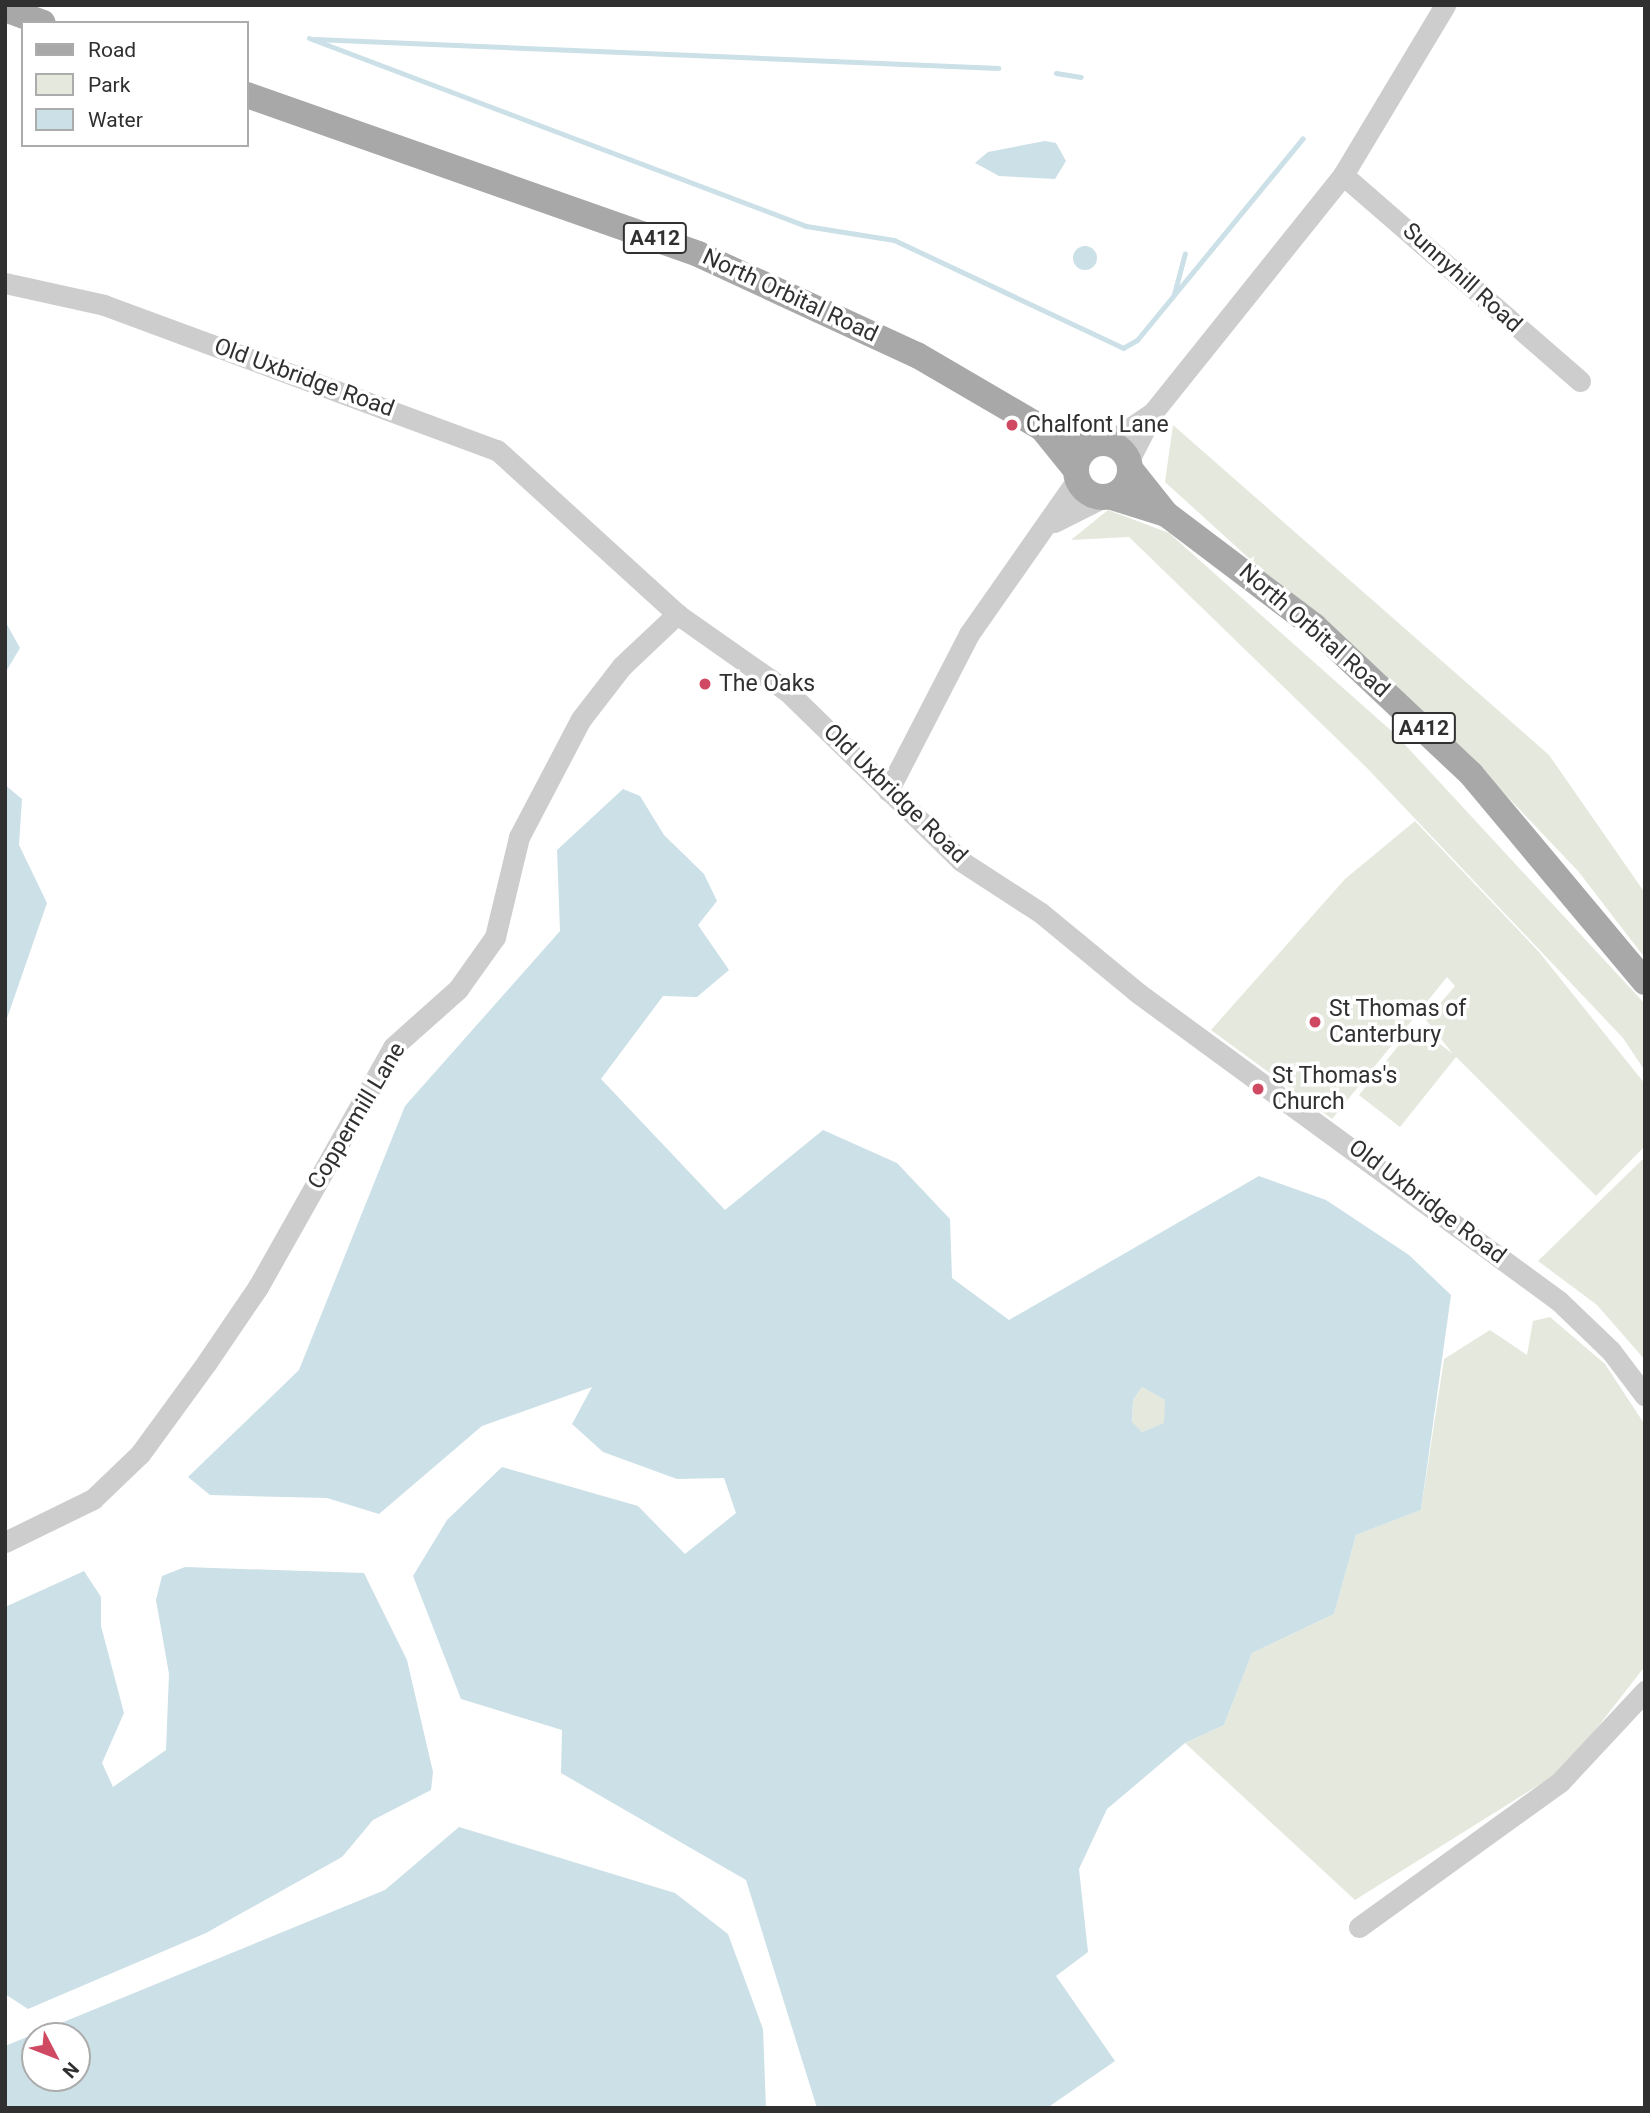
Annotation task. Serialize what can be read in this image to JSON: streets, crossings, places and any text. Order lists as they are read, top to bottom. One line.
{"streets":{"main road":["A412","North Orbital Road"],"street":["Sunnyhill Road","Old Uxbridge Road","Coppermill Lane"]},"crossings":[["Old Uxbridge Road","Coppermill Lane"]],"places":["Chalfont Lane","The Oaks","St Thomas of Canterbury","St Thomas's Church"],"legend":["Road","Park","Water"],"north":"bottom right"}
